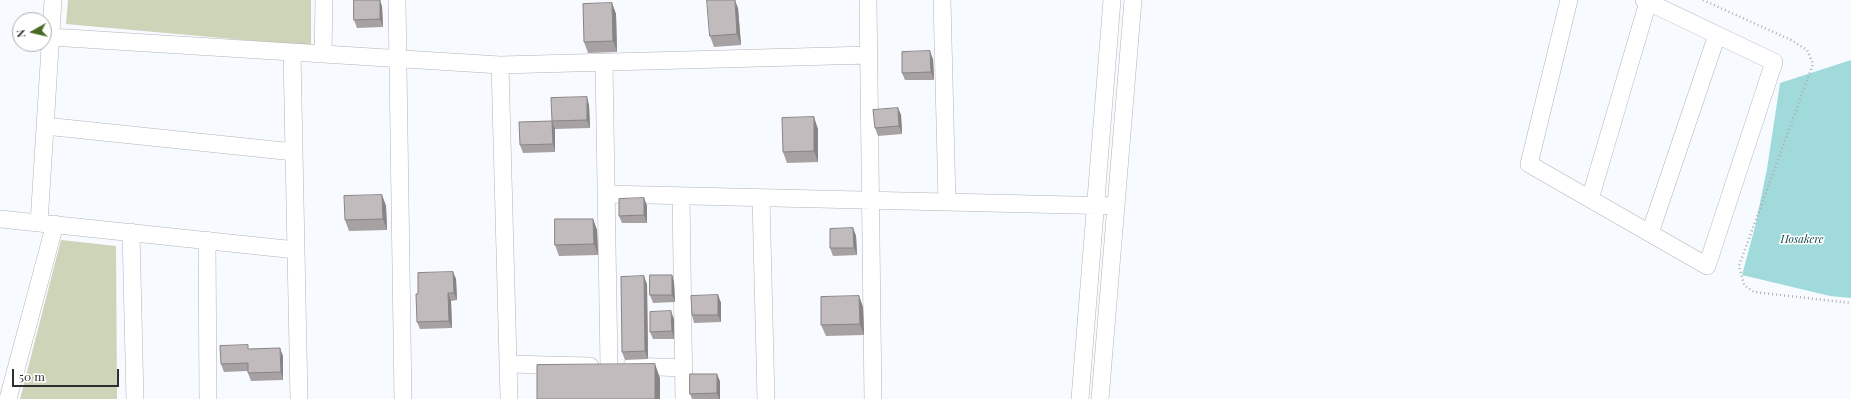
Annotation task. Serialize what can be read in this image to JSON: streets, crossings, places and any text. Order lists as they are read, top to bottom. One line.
{"water":["Hosakere"],"scale_bar":"50 m","north":"left"}
